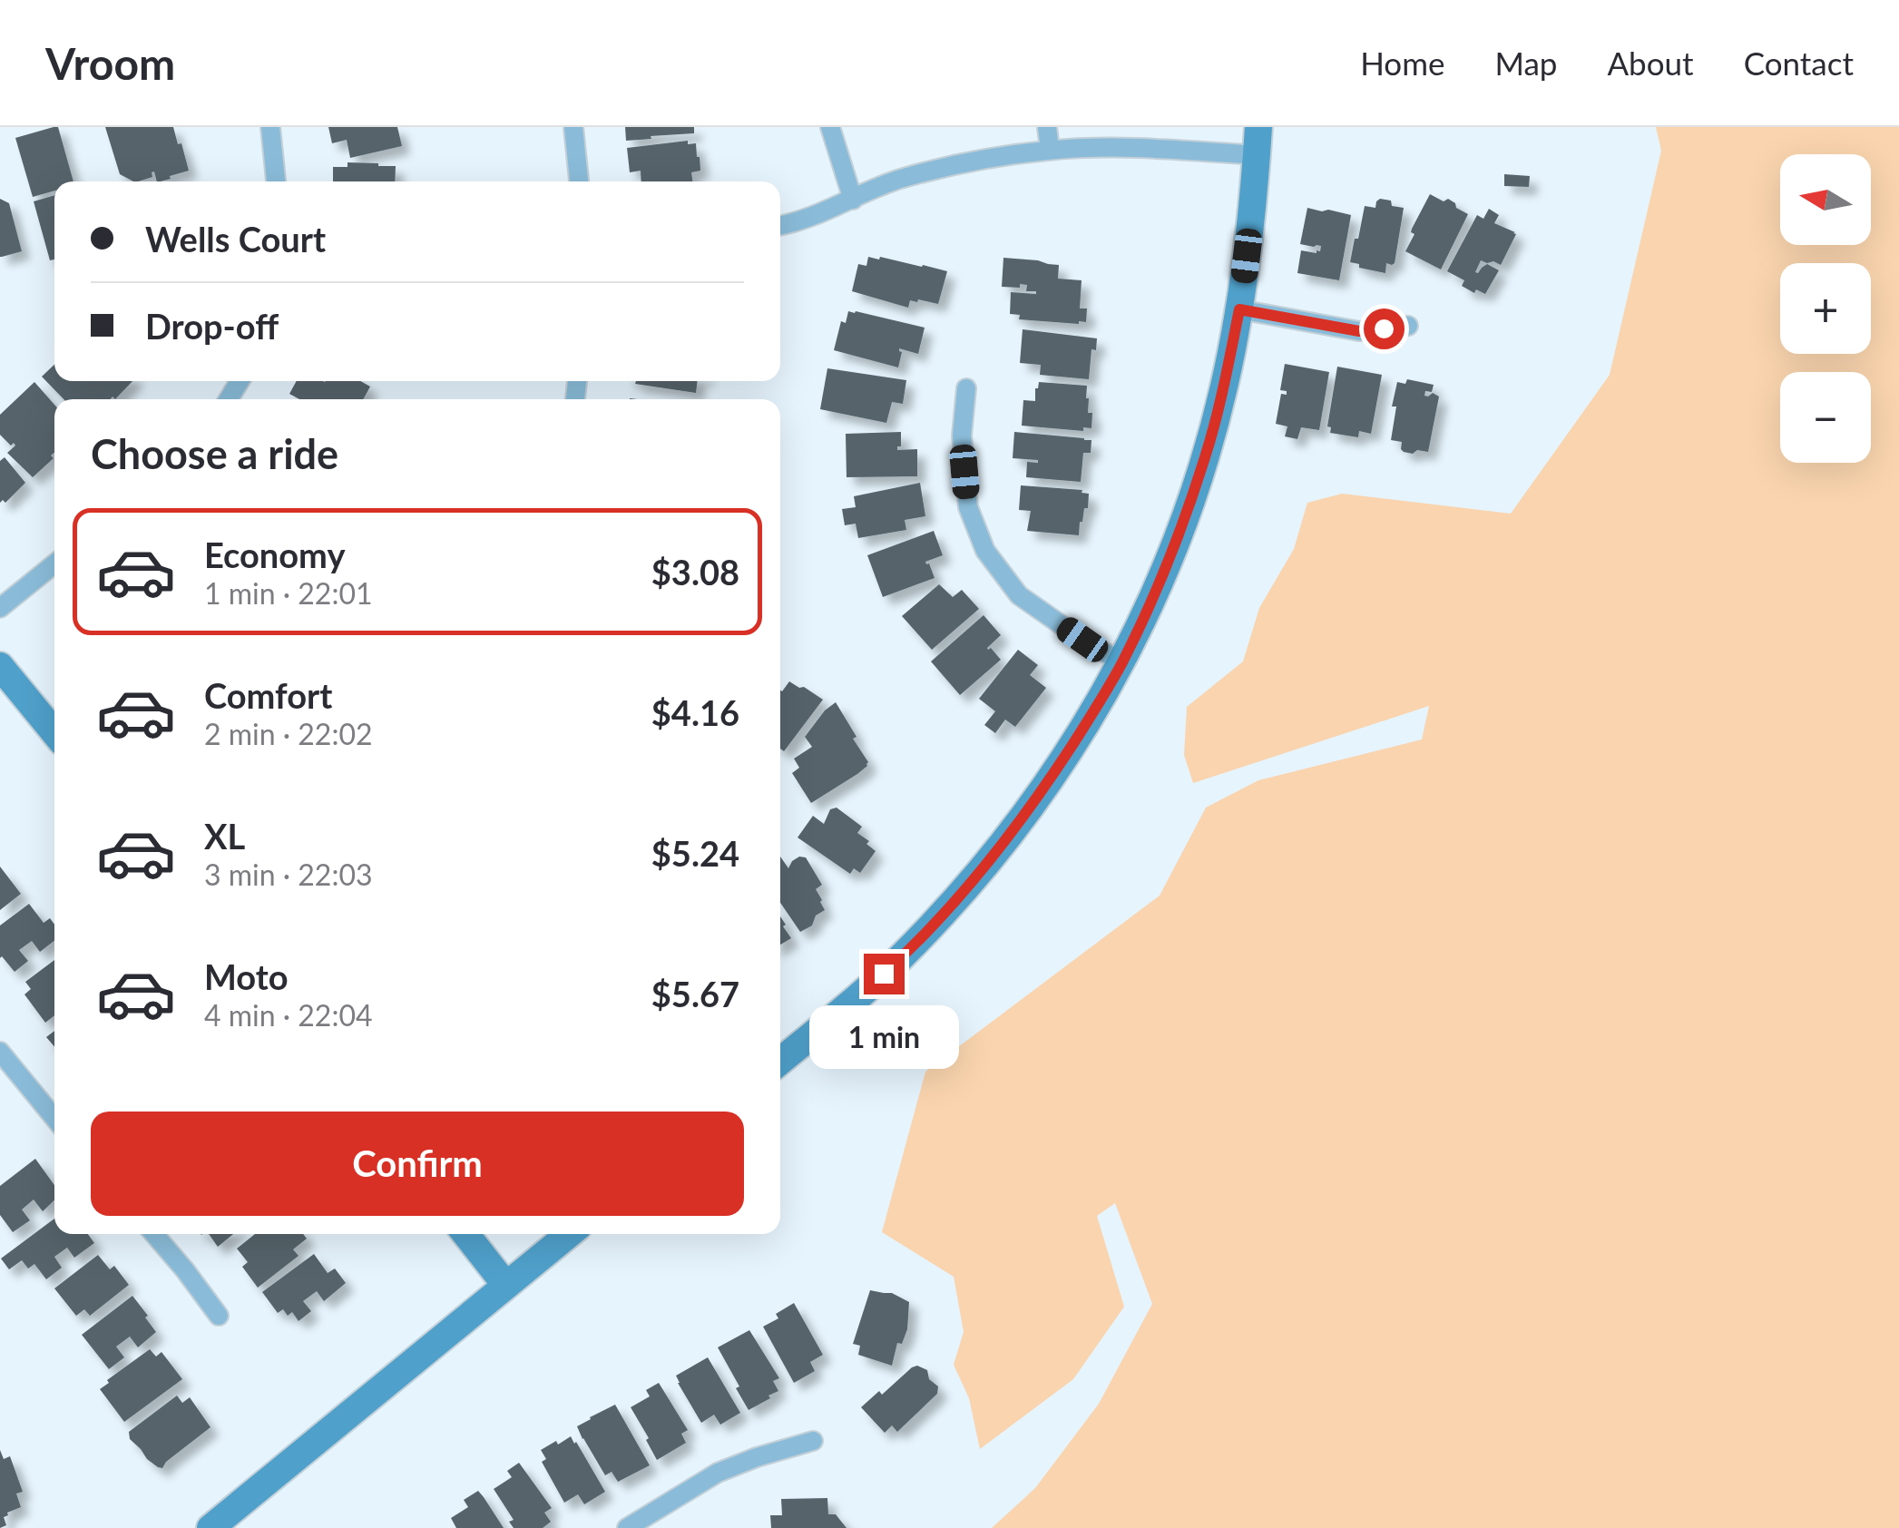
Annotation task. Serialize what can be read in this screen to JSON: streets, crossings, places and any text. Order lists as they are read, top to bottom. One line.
{"north":"left","page":{"header":"Vroom","nav":["Home","Map","About","Contact"],"map_buttons":["+","−"],"banner":["Wells Court","Drop-off"],"heading":"Choose a ride","list":[{"name":"Economy","note":"1 min · 22:01","value":"$3.08"},{"name":"Comfort","note":"2 min · 22:02","value":"$4.16"},{"name":"XL","note":"3 min · 22:03","value":"$5.24"},{"name":"Moto","note":"4 min · 22:04","value":"$5.67"}],"bubble":"1 min","buttons":"Confirm"}}
